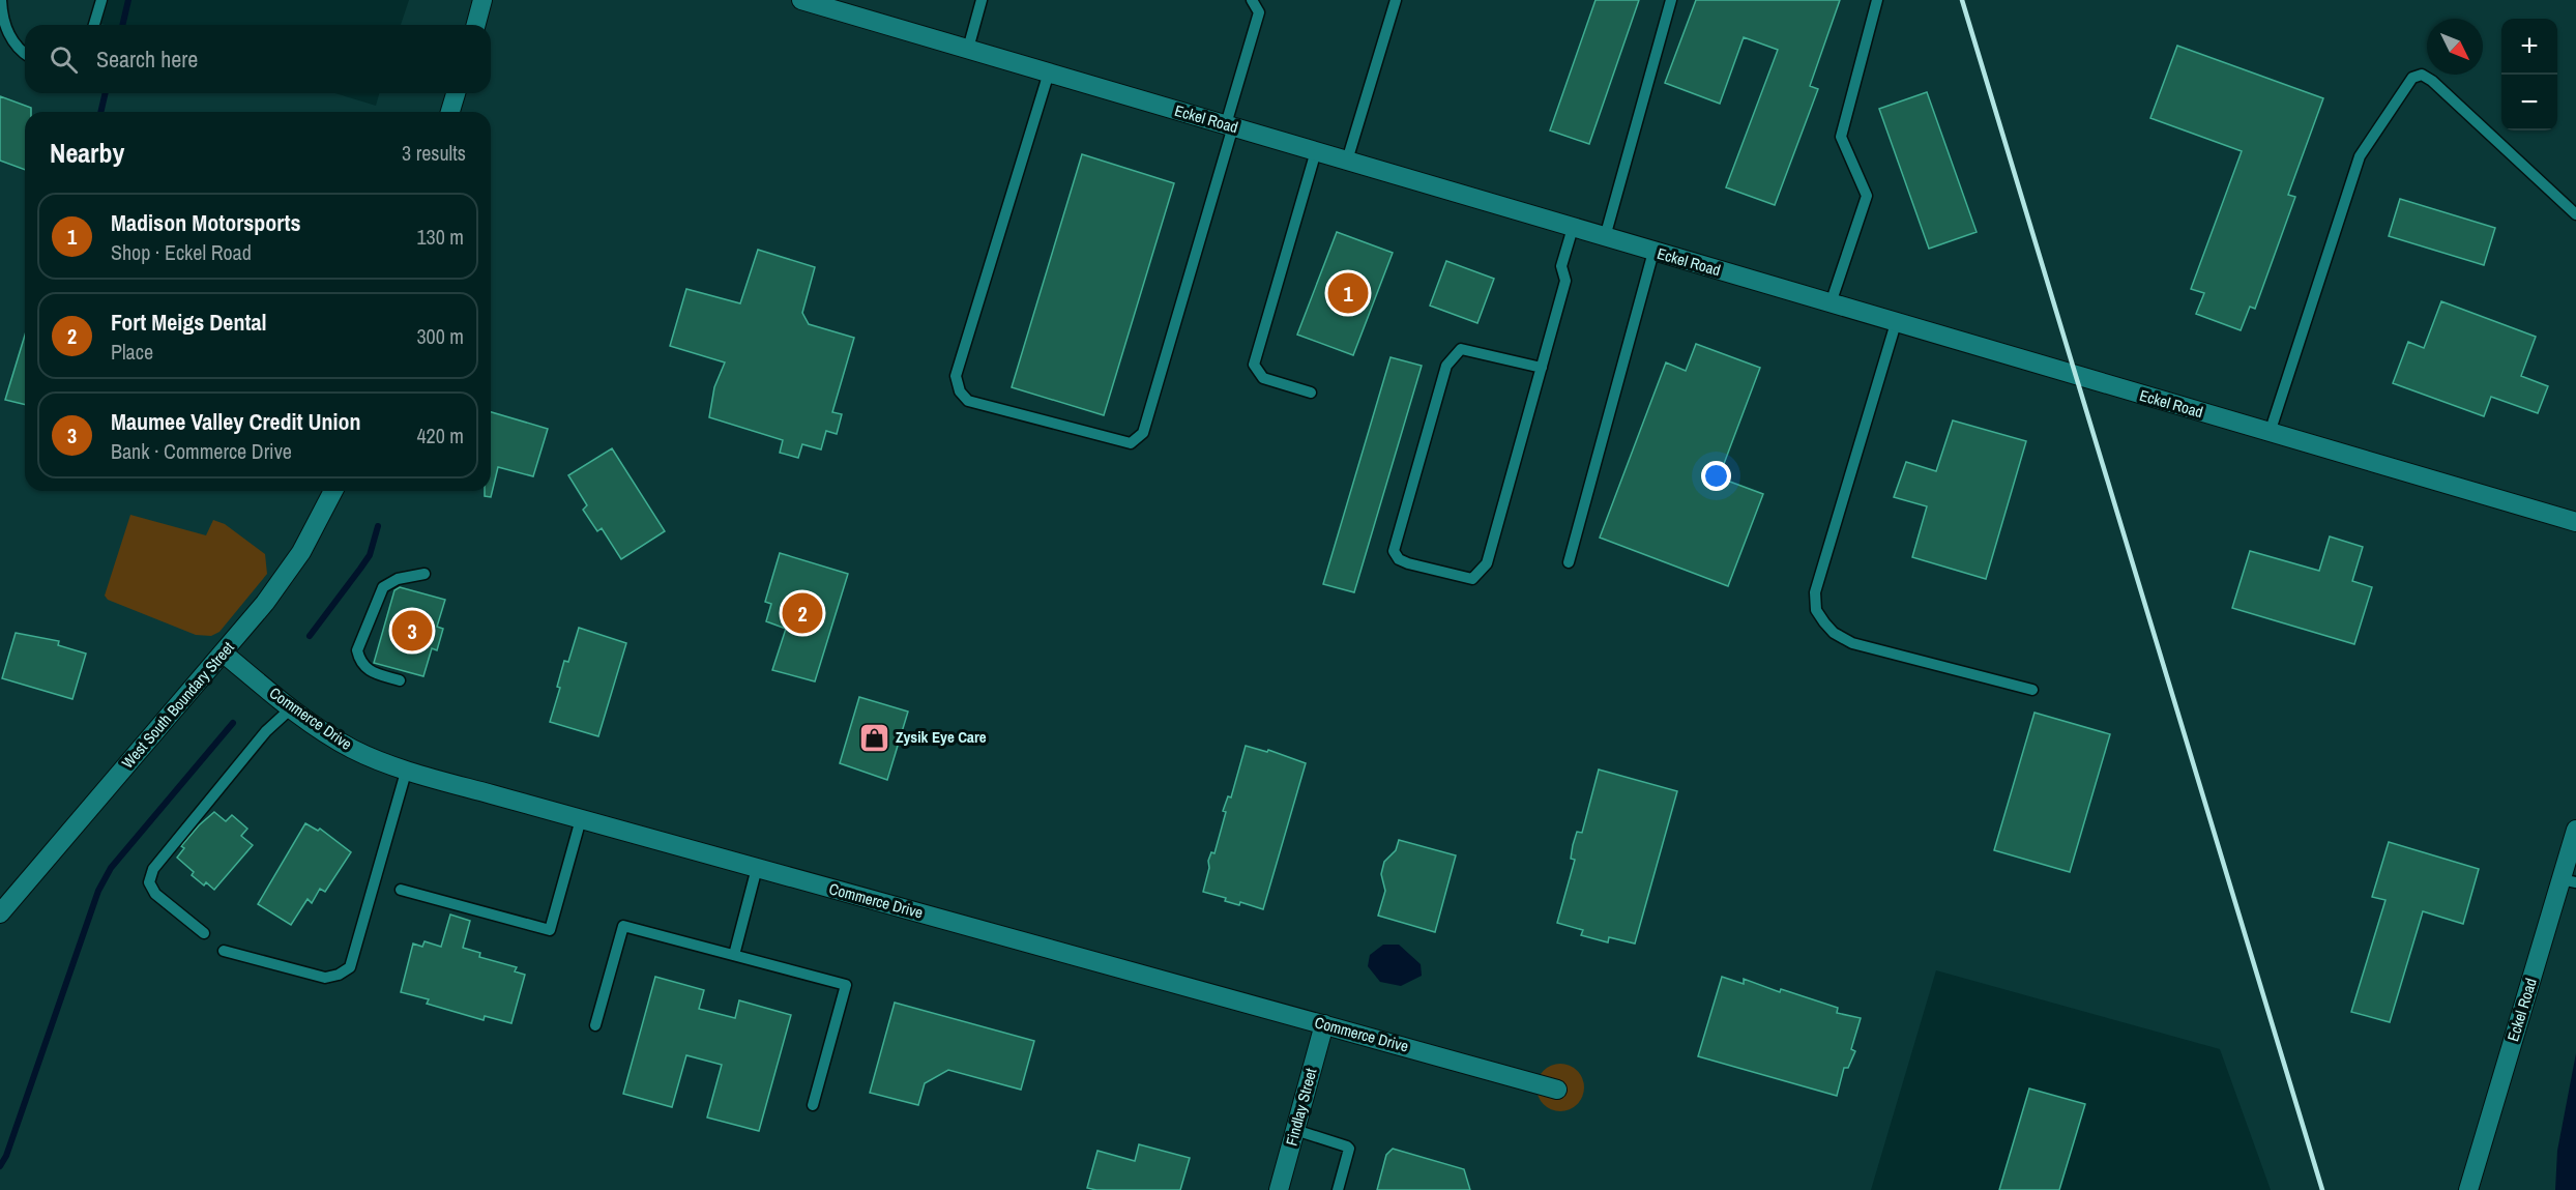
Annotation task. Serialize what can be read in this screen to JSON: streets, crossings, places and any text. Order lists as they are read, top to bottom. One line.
{"streets":{"street":["Eckel Road","West South Boundary Street","Commerce Drive","Findlay Street"]},"crossings":[["West South Boundary Street","Commerce Drive"],["Commerce Drive","Findlay Street"]],"places":{"shop":["Zysik Eye Care"]},"north":"bottom right","page":{"map_buttons":["+","−"],"search":"Search here","heading":["Nearby","3 results"],"list":[{"mark":"1","name":"Madison Motorsports","note":"Shop · Eckel Road","value":"130 m"},{"mark":"2","name":"Fort Meigs Dental","note":"Place","value":"300 m"},{"mark":"3","name":"Maumee Valley Credit Union","note":"Bank · Commerce Drive","value":"420 m"}],"pins":["1","2","3"]}}
